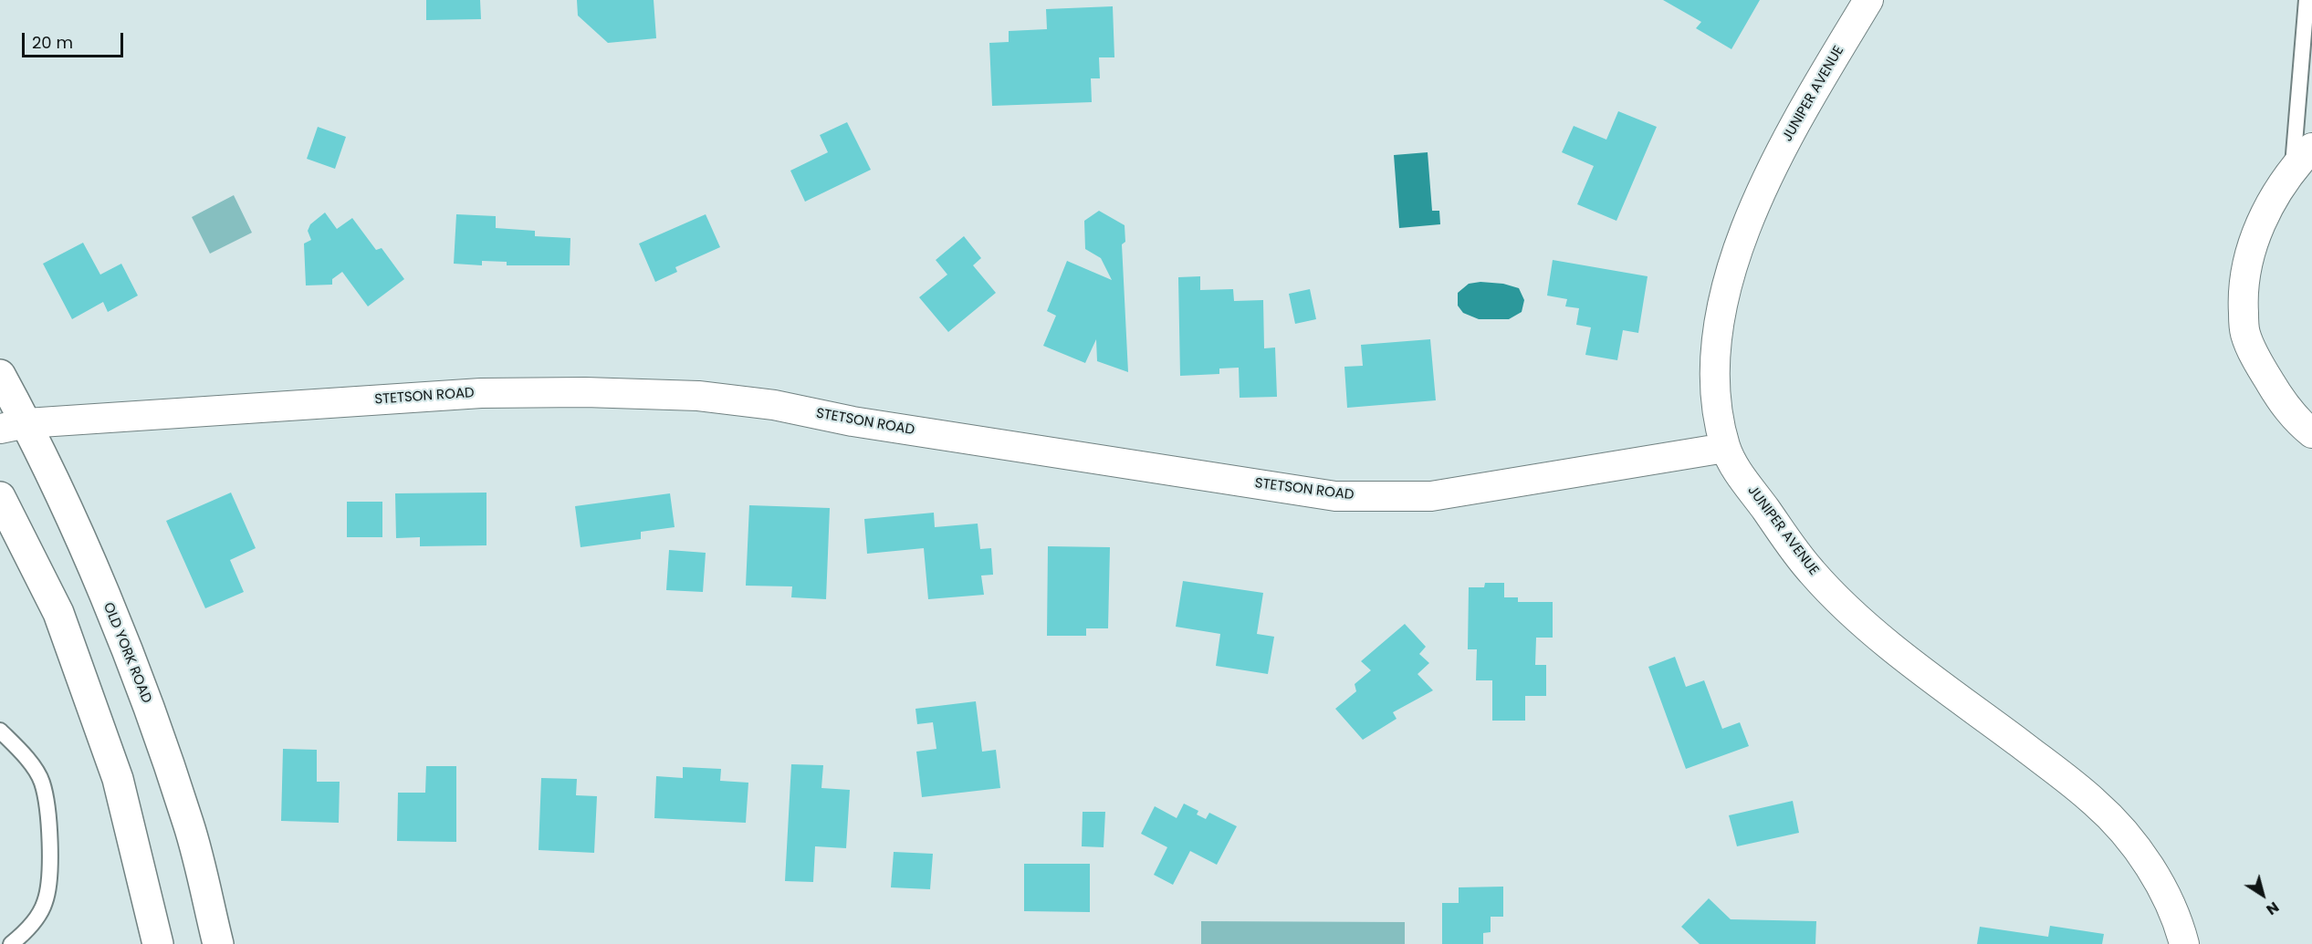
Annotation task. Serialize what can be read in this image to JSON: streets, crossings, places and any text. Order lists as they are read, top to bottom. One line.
{"streets":{"highway":["OLD YORK ROAD"],"street":["JUNIPER AVENUE","STETSON ROAD"]},"crossings":[["JUNIPER AVENUE","STETSON ROAD"],["STETSON ROAD","OLD YORK ROAD"]],"scale_bar":"20 m","north":"bottom right"}
